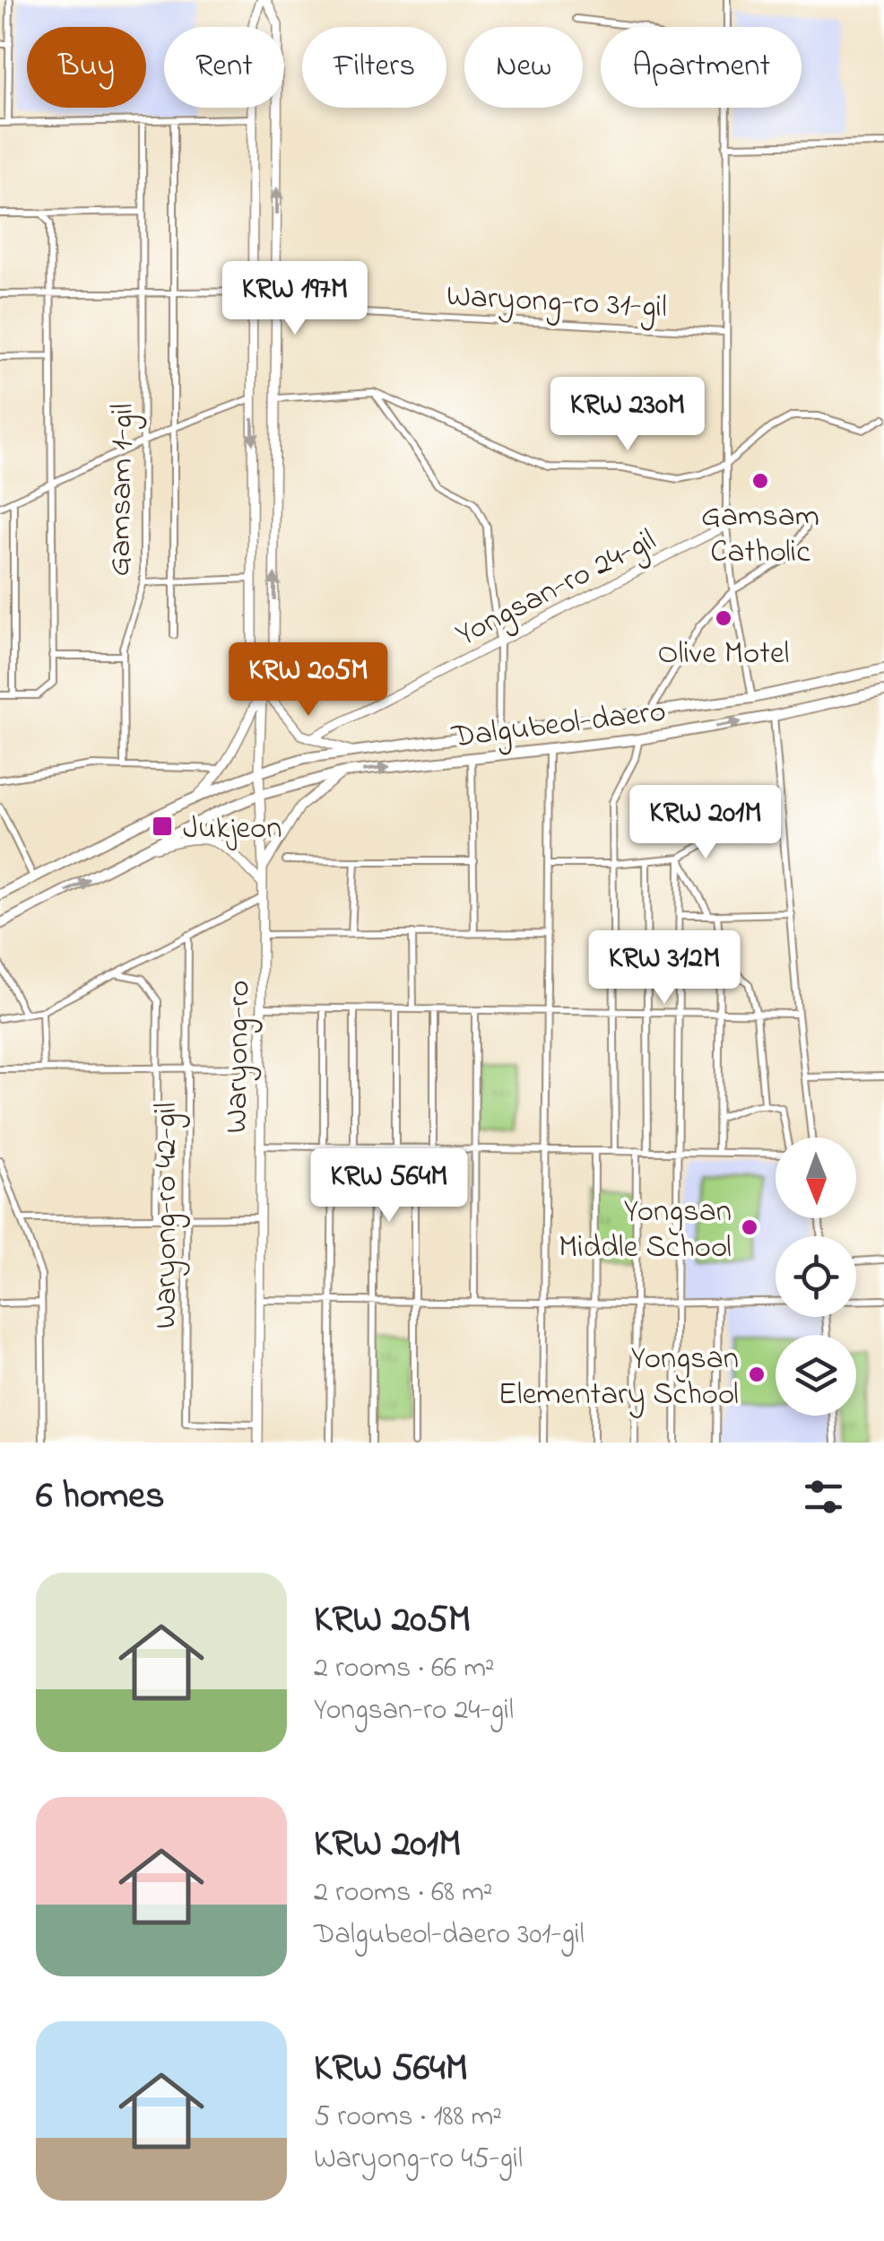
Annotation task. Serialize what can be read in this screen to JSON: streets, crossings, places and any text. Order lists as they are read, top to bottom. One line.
{"streets":{"main road":["Yongsan-ro 24-gil","Dalgubeol-daero","Waryong-ro"],"street":["Waryong-ro 31-gil","Gamsam 1-gil","Waryong-ro 42-gil"]},"crossings":[["Waryong-ro 31-gil","Waryong-ro"],["Dalgubeol-daero","Waryong-ro"],["Waryong-ro","Waryong-ro 42-gil"]],"places":{"other":["Gamsam Catholic","Olive Motel","Yongsan Middle School","Yongsan Elementary School"],"transit":["Jukjeon"]},"north":"bottom","page":{"chip":["Buy","Rent","Filters","New","Apartment"],"price":["KRW 197M","KRW 230M","KRW 205M","KRW 201M","KRW 312M","KRW 564M"],"heading":"6 homes","list":[{"name":"KRW 205M","note":"2 rooms · 66 m² · Yongsan-ro 24-gil"},{"name":"KRW 201M","note":"2 rooms · 68 m² · Dalgubeol-daero 301-gil"},{"name":"KRW 564M","note":"5 rooms · 188 m² · Waryong-ro 45-gil"}]}}
